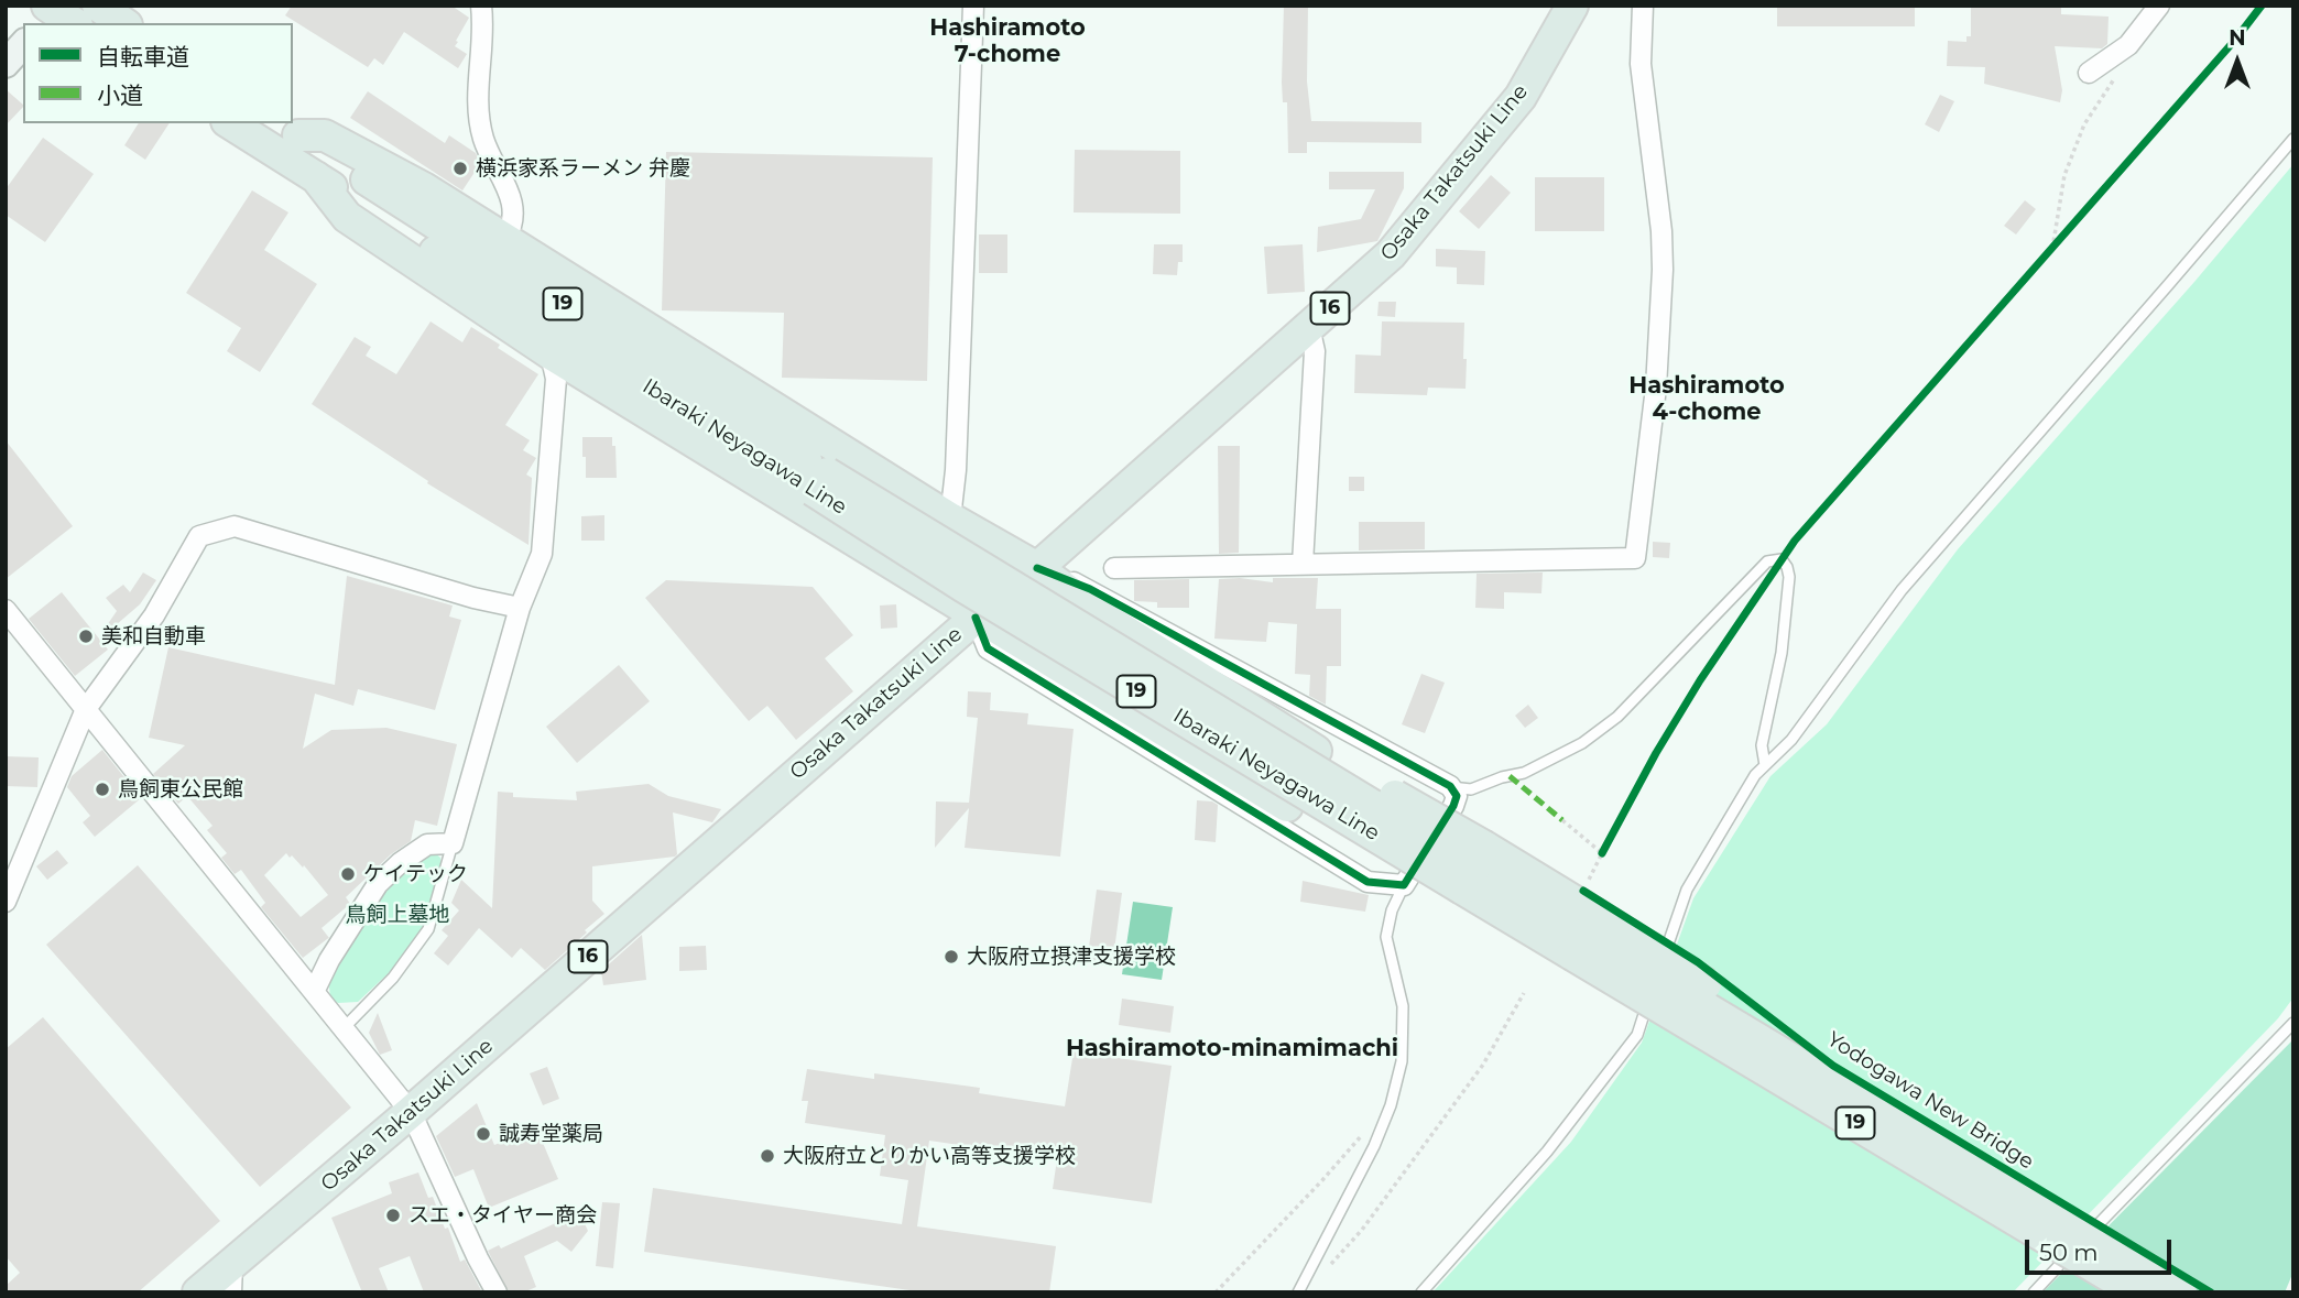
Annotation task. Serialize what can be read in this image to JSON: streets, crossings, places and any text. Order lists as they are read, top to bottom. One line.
{"streets":{"main road":["Osaka Takatsuki Line","19","16","Ibaraki Neyagawa Line"],"cycle path":["Yodogawa New Bridge"]},"districts":["Hashiramoto 7-chome","Hashiramoto 4-chome","Hashiramoto-minamimachi"],"parks":["鳥飼上墓地"],"places":["横浜家系ラーメン 弁慶","美和自動車","鳥飼東公民館","ケイテック","大阪府立摂津支援学校","誠寿堂薬局","大阪府立とりかい高等支援学校","スエ・タイヤー商会"],"legend":["自転車道","小道"],"scale_bar":"50 m","north":"top"}
